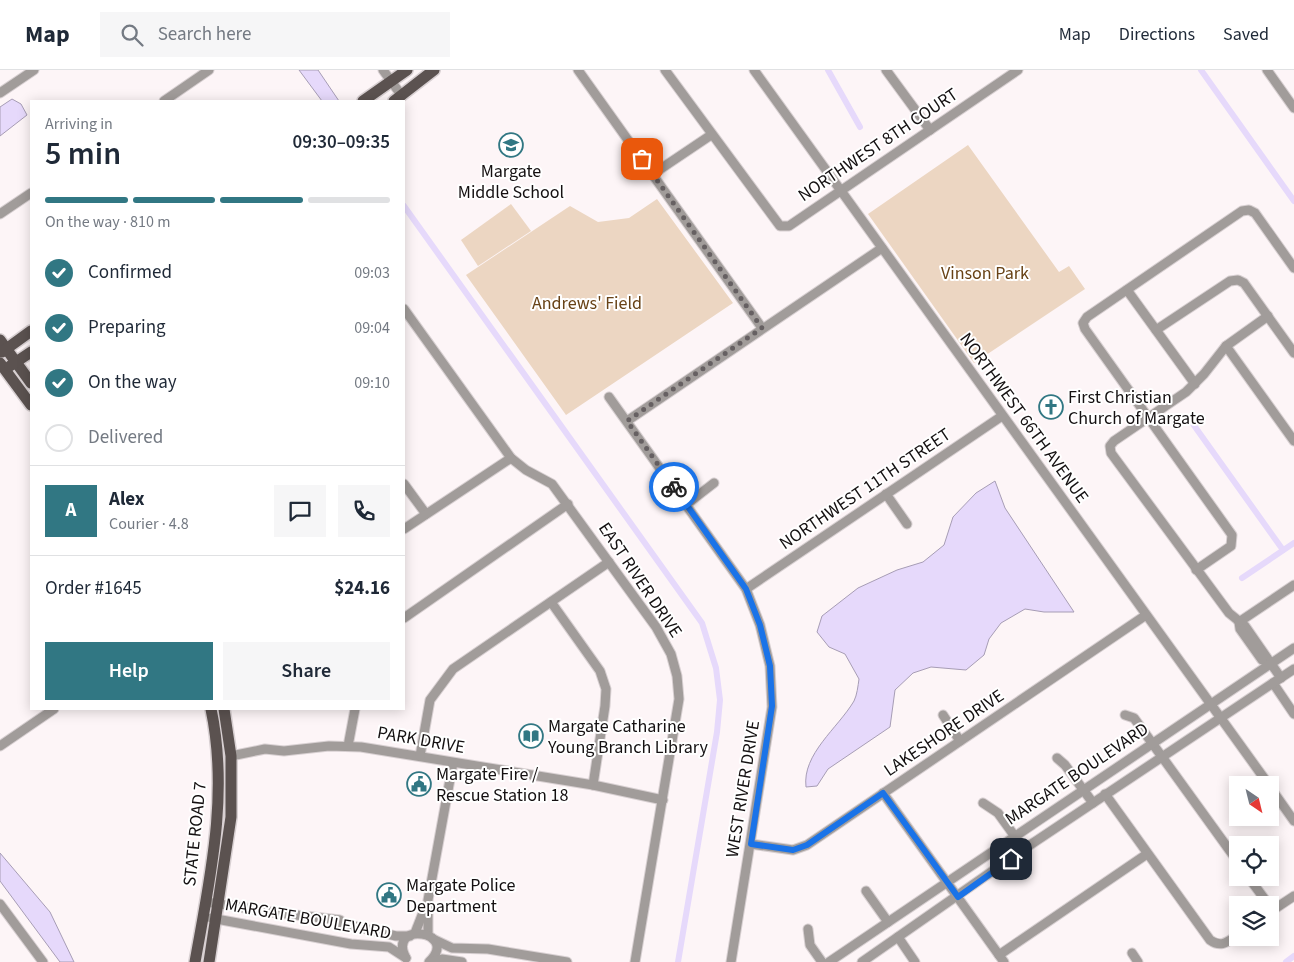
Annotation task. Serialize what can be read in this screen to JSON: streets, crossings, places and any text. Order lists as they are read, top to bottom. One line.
{"streets":{"main road":["STATE ROAD 7"],"street":["NORTHWEST 8TH COURT","NORTHWEST 66TH AVENUE","NORTHWEST 11TH STREET","EAST RIVER DRIVE","LAKESHORE DRIVE","PARK DRIVE","MARGATE BOULEVARD","WEST RIVER DRIVE"]},"crossings":[["NORTHWEST 8TH COURT","NORTHWEST 66TH AVENUE"],["NORTHWEST 66TH AVENUE","NORTHWEST 11TH STREET"],["NORTHWEST 66TH AVENUE","LAKESHORE DRIVE"],["NORTHWEST 66TH AVENUE","MARGATE BOULEVARD"],["NORTHWEST 11TH STREET","WEST RIVER DRIVE"],["EAST RIVER DRIVE","PARK DRIVE"],["LAKESHORE DRIVE","WEST RIVER DRIVE"],["PARK DRIVE","STATE ROAD 7"],["MARGATE BOULEVARD","STATE ROAD 7"]],"parks":["Vinson Park","Andrews' Field"],"places":{"school or university":["Margate Middle School"],"church":["First Christian Church of Margate"],"library":["Margate Catharine Young Branch Library"],"public building":["Margate Fire / Rescue Station 18","Margate Police Department"]},"north":"bottom right","page":{"header":"Map","search":"Search here","nav":["Map","Directions","Saved"],"heading":["5 min","Arriving in","09:30–09:35"],"panel":["Alex","Courier · 4.8","Order #1645","$24.16"],"bar":"On the way · 810 m","list":[["Confirmed","09:03"],["Preparing","09:04"],["On the way","09:10"],"Delivered"],"round":"A","buttons":["Help","Share"]}}
